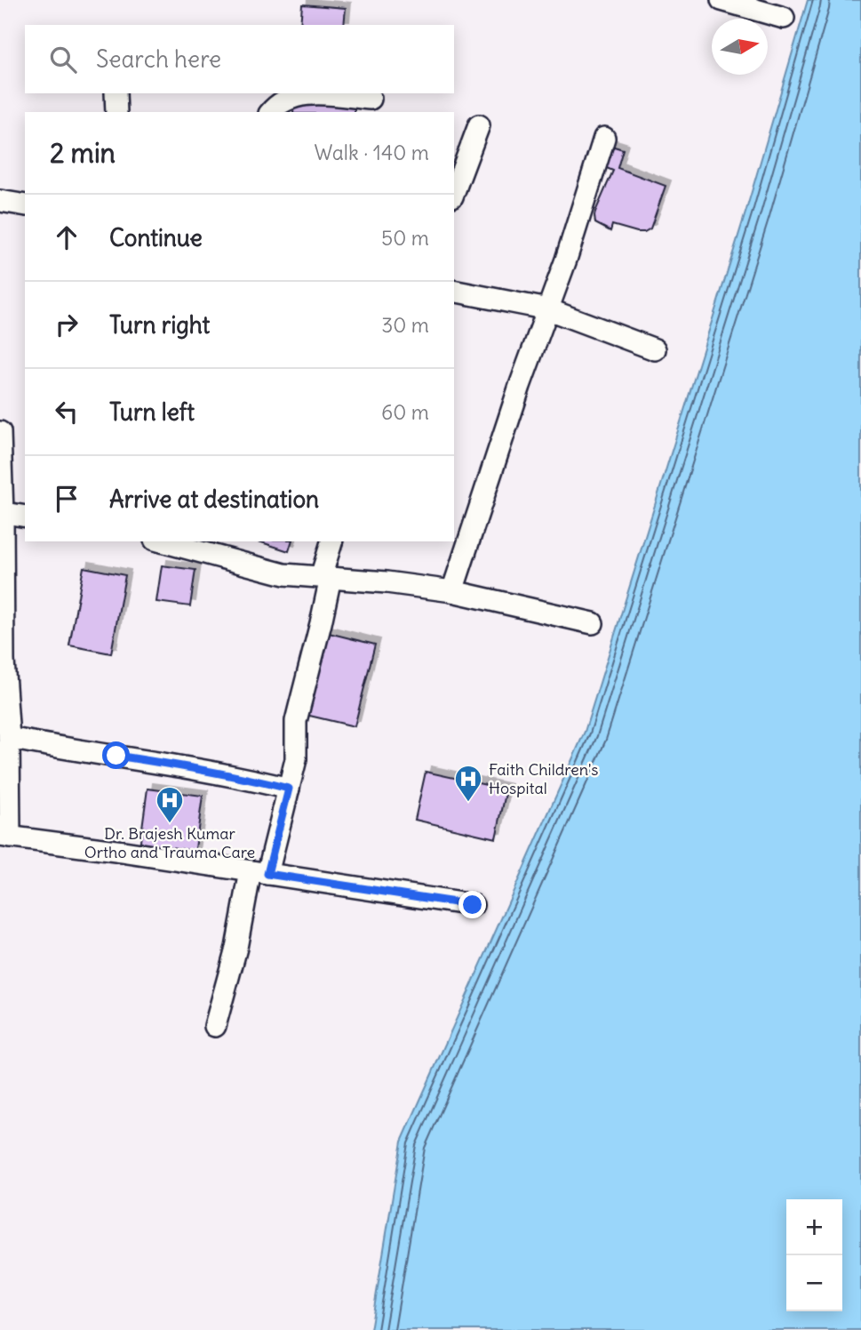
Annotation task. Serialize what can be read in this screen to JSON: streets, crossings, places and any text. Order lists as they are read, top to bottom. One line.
{"places":{"hospital":["Faith Children's Hospital","Dr. Brajesh Kumar Ortho and Trauma Care"]},"north":"right","page":{"search":"Search here","heading":["2 min","Walk · 140 m"],"list":[["Continue","50 m"],["Turn right","30 m"],["Turn left","60 m"],"Arrive at destination"],"map_buttons":["+","−"]}}
